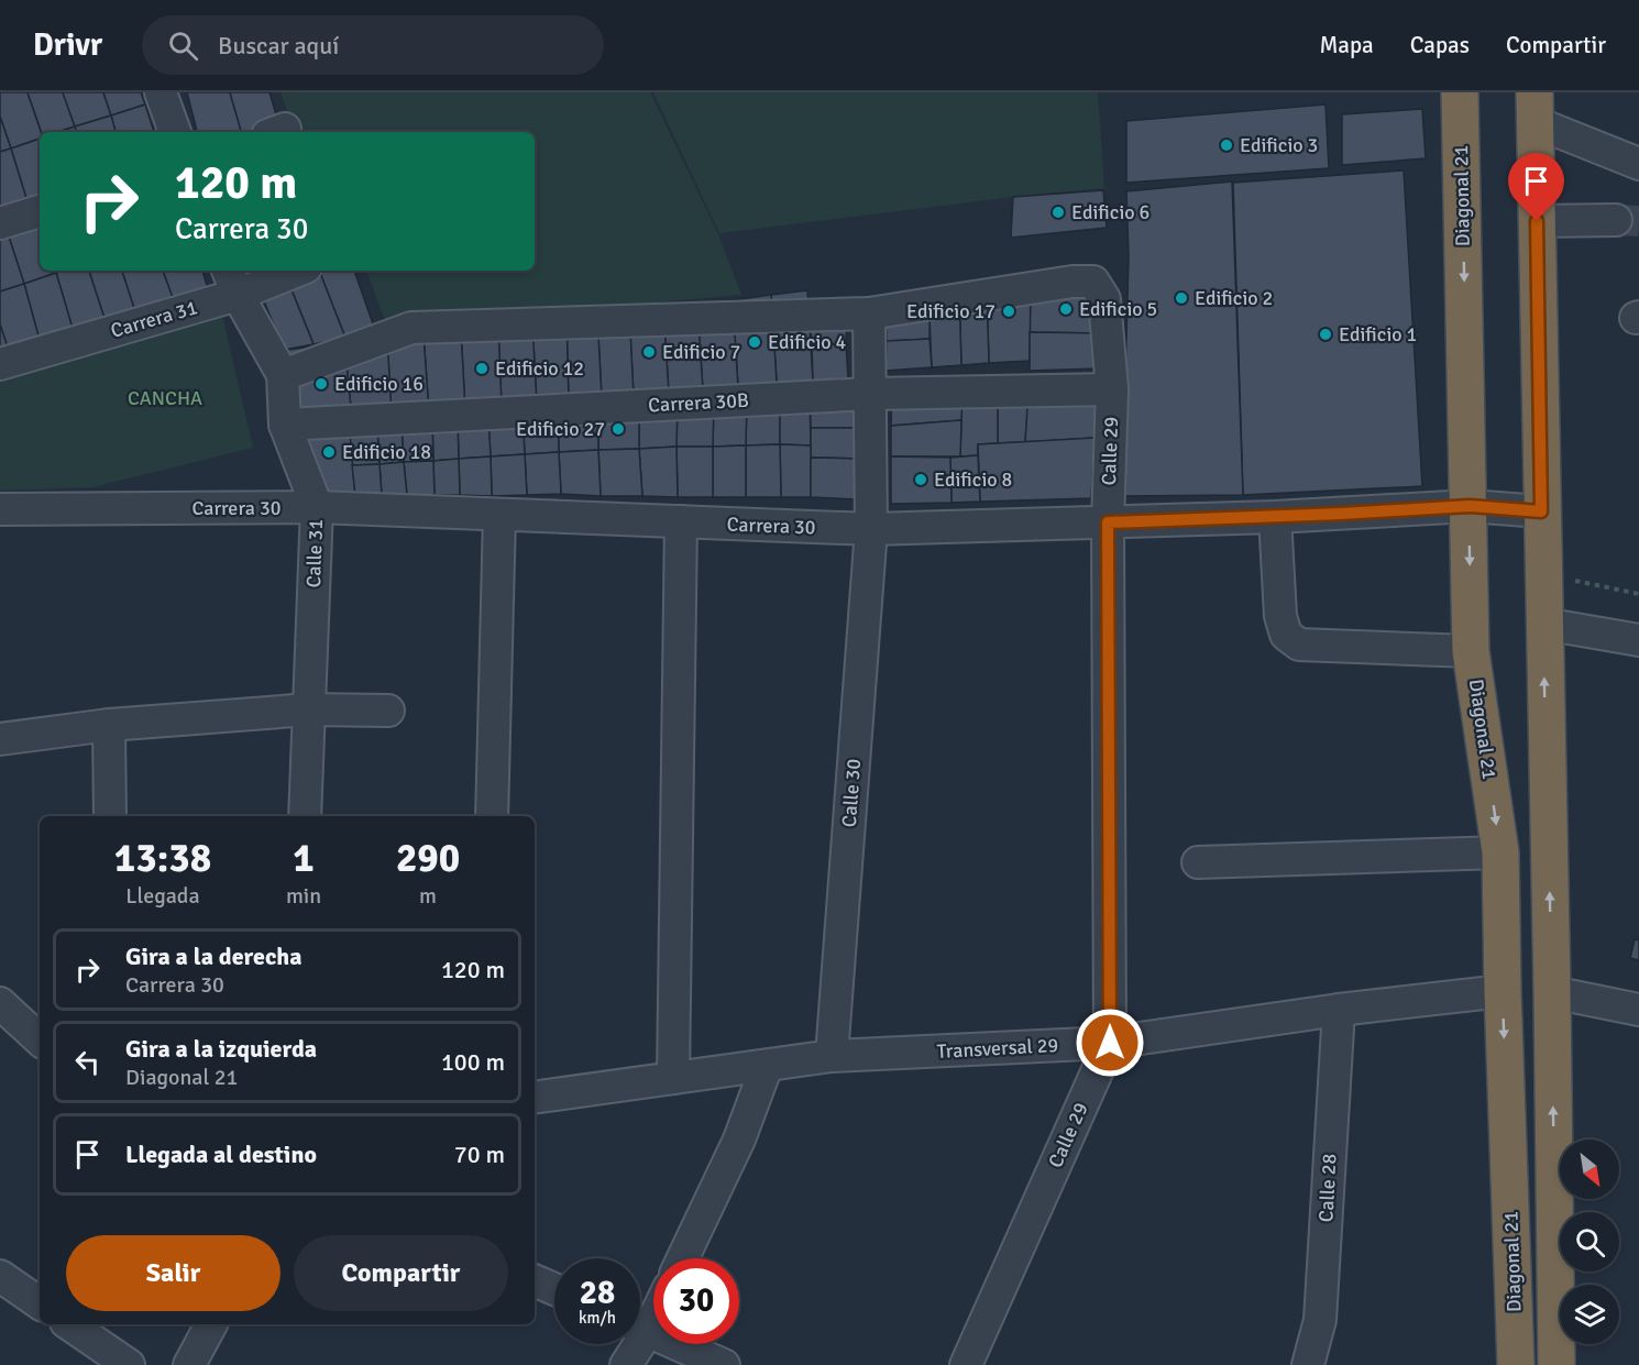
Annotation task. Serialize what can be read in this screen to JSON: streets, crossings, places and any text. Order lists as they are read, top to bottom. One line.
{"streets":{"highway":["Diagonal 21"],"street":["Carrera 31","Carrera 30B","Calle 29","Carrera 30","Calle 31","Calle 30","Transversal 29","Calle 28"]},"crossings":[["Diagonal 21","Carrera 30"],["Diagonal 21","Transversal 29"],["Carrera 31","Calle 31"],["Carrera 30B","Calle 29"],["Carrera 30B","Calle 31"],["Carrera 30B","Calle 30"],["Calle 29","Carrera 30"],["Calle 29","Calle 30"],["Calle 29","Transversal 29"],["Carrera 30","Calle 31"],["Carrera 30","Calle 30"],["Calle 30","Transversal 29"],["Transversal 29","Calle 28"]],"parks":["CANCHA"],"places":["Edificio 3","Edificio 6","Edificio 2","Edificio 5","Edificio 17","Edificio 1","Edificio 4","Edificio 7","Edificio 12","Edificio 16","Edificio 27","Edificio 18","Edificio 8"],"north":"bottom right","page":{"header":"Drivr","search":"Buscar aquí","nav":["Mapa","Capas","Compartir"],"turn":["120 m","Carrera 30"],"eta":["13:38","Llegada","1","min","290","m"],"list":[{"name":"Gira a la derecha","note":"Carrera 30","value":"120 m"},{"name":"Gira a la izquierda","note":"Diagonal 21","value":"100 m"},{"name":"Llegada al destino","value":"70 m"}],"buttons":["Salir","Compartir"],"speed":"28 km/h","limit":"30"}}
